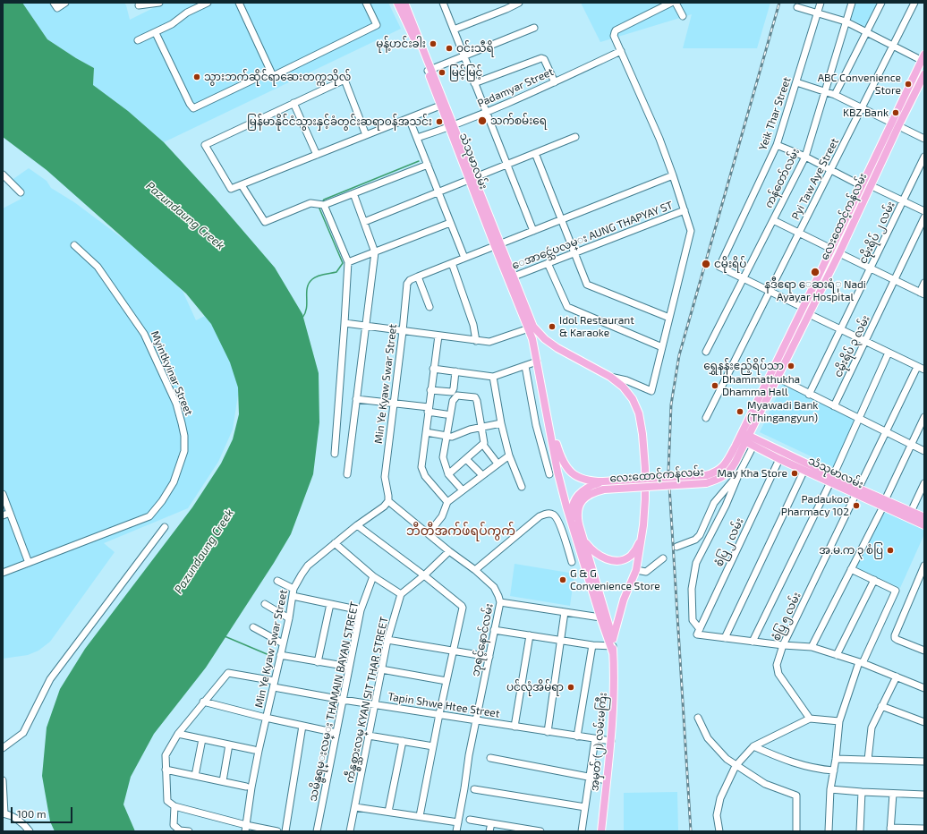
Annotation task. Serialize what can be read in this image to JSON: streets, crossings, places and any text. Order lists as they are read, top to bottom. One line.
{"streets":{"main road":["သံသုမာလမ်း","လေးထောင့်ကန်လမ်း","အမှတ် (၂) လမ်းမကြီး"],"street":["Padamyar Street","Yeik Thar Street","ကန်တော်လမ်း","Pyi Taw Aye Street","ငမိုးရိပ် ၂ လမ်း","ေအာင္သေဴပလမ္း AUNG THAPYAY ST","ငမိုးရိပ် ၃ လမ်း","Myintkyinar Street","Min Ye Kyaw Swar Street","စံပြ ၂ လမ်း","စံပြ ၅ လမ်း","ဘုရင့်နောင်လမ်း","ကဵန္စစ္သားလမ္ KYAN SIT THAR STREET","သမိန္ဗရမ္းလမ္း THAMAIN BAYAN STREET","Tapin Shwe Htee Street"]},"crossings":[["Padamyar Street","သံသုမာလမ်း"],["Yeik Thar Street","ကန်တော်လမ်း"],["သံသုမာလမ်း","လေးထောင့်ကန်လမ်း"],["သံသုမာလမ်း","ေအာင္သေဴပလမ္း AUNG THAPYAY ST"],["သံသုမာလမ်း","စံပြ ၂ လမ်း"],["သံသုမာလမ်း","စံပြ ၅ လမ်း"],["သံသုမာလမ်း","အမှတ် (၂) လမ်းမကြီး"],["လေးထောင့်ကန်လမ်း","အမှတ် (၂) လမ်းမကြီး"],["Min Ye Kyaw Swar Street","ဘုရင့်နောင်လမ်း"],["Min Ye Kyaw Swar Street","Tapin Shwe Htee Street"],["ဘုရင့်နောင်လမ်း","Tapin Shwe Htee Street"],["ကဵန္စစ္သားလမ္ KYAN SIT THAR STREET","Tapin Shwe Htee Street"],["သမိန္ဗရမ္းလမ္း THAMAIN BAYAN STREET","Tapin Shwe Htee Street"],["Tapin Shwe Htee Street","အမှတ် (၂) လမ်းမကြီး"]],"districts":["ဘီတီအက်ဖ်ရပ်ကွက်"],"water":["Pazundaung Creek"],"places":["မုန့်ဟင်းခါး","ဝင်းသီရိ","မြင့်မြင့်","သွားဘက်‌ဆိုင်ရာဆေးတက္ကသိုလ်","ABC Convenience Store","KBZ Bank","သက်စမ်းရေ","မြန်မာနိုင်ငံသွားနှင့်ခံတွင်းဆရာဝန်အသင်း","ငမိုးရိပ်","နဒီဧရာ ေဆးရံု Nadi Ayayar Hospital","Idol Restaurant & Karaoke","ရွှေနန်းဧည့်ရိပ်သာ","Dhammathukha Dhamma Hall","Myawadi Bank (Thingangyun)","May Kha Store","Padaukoo Pharmacy 102","အ.မ.က ၃ စံပြ","G & G Convenience Store","ပင်လုံအိမ်ရာ"],"scale_bar":"100 m"}
